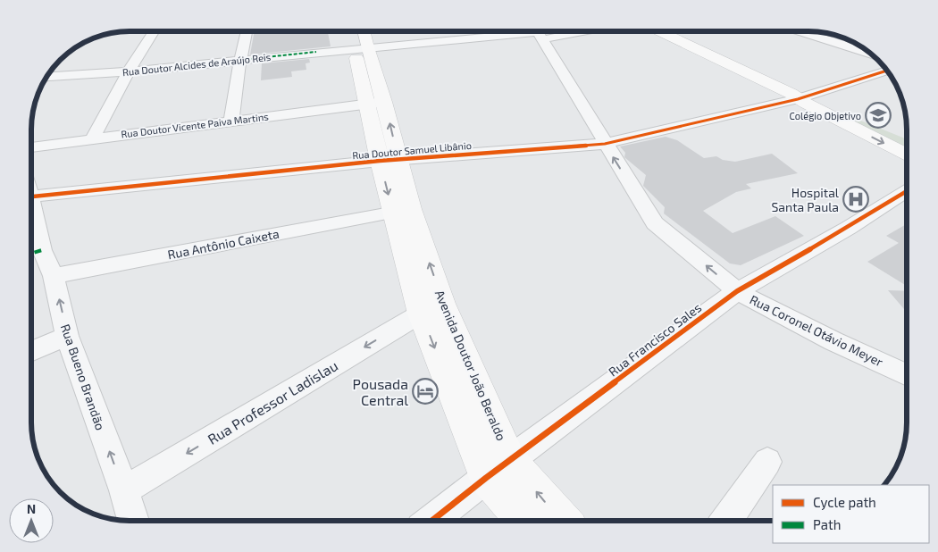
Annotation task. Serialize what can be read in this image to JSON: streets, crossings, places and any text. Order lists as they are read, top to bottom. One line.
{"streets":{"street":["Rua Doutor Alcides de Araújo Reis","Rua Doutor Vicente Paiva Martins","Rua Doutor Samuel Libânio","Rua Antônio Caixeta","Rua Coronel Otávio Meyer","Rua Francisco Sales","Avenida Doutor João Beraldo","Rua Bueno Brandão","Rua Professor Ladislau"]},"crossings":[["Rua Doutor Alcides de Araújo Reis","Rua Coronel Otávio Meyer"],["Rua Doutor Alcides de Araújo Reis","Avenida Doutor João Beraldo"],["Rua Doutor Vicente Paiva Martins","Avenida Doutor João Beraldo"],["Rua Doutor Samuel Libânio","Rua Coronel Otávio Meyer"],["Rua Doutor Samuel Libânio","Avenida Doutor João Beraldo"],["Rua Antônio Caixeta","Avenida Doutor João Beraldo"],["Rua Antônio Caixeta","Rua Bueno Brandão"],["Rua Coronel Otávio Meyer","Rua Francisco Sales"],["Rua Francisco Sales","Avenida Doutor João Beraldo"],["Avenida Doutor João Beraldo","Rua Professor Ladislau"],["Rua Bueno Brandão","Rua Professor Ladislau"]],"one_way":["Rua Bueno Brandão","Rua Professor Ladislau"],"places":{"school or university":["Colégio Objetivo"],"hospital":["Hospital Santa Paula"],"hotel":["Pousada Central"]},"legend":["Cycle path","Path"],"north":"top"}
